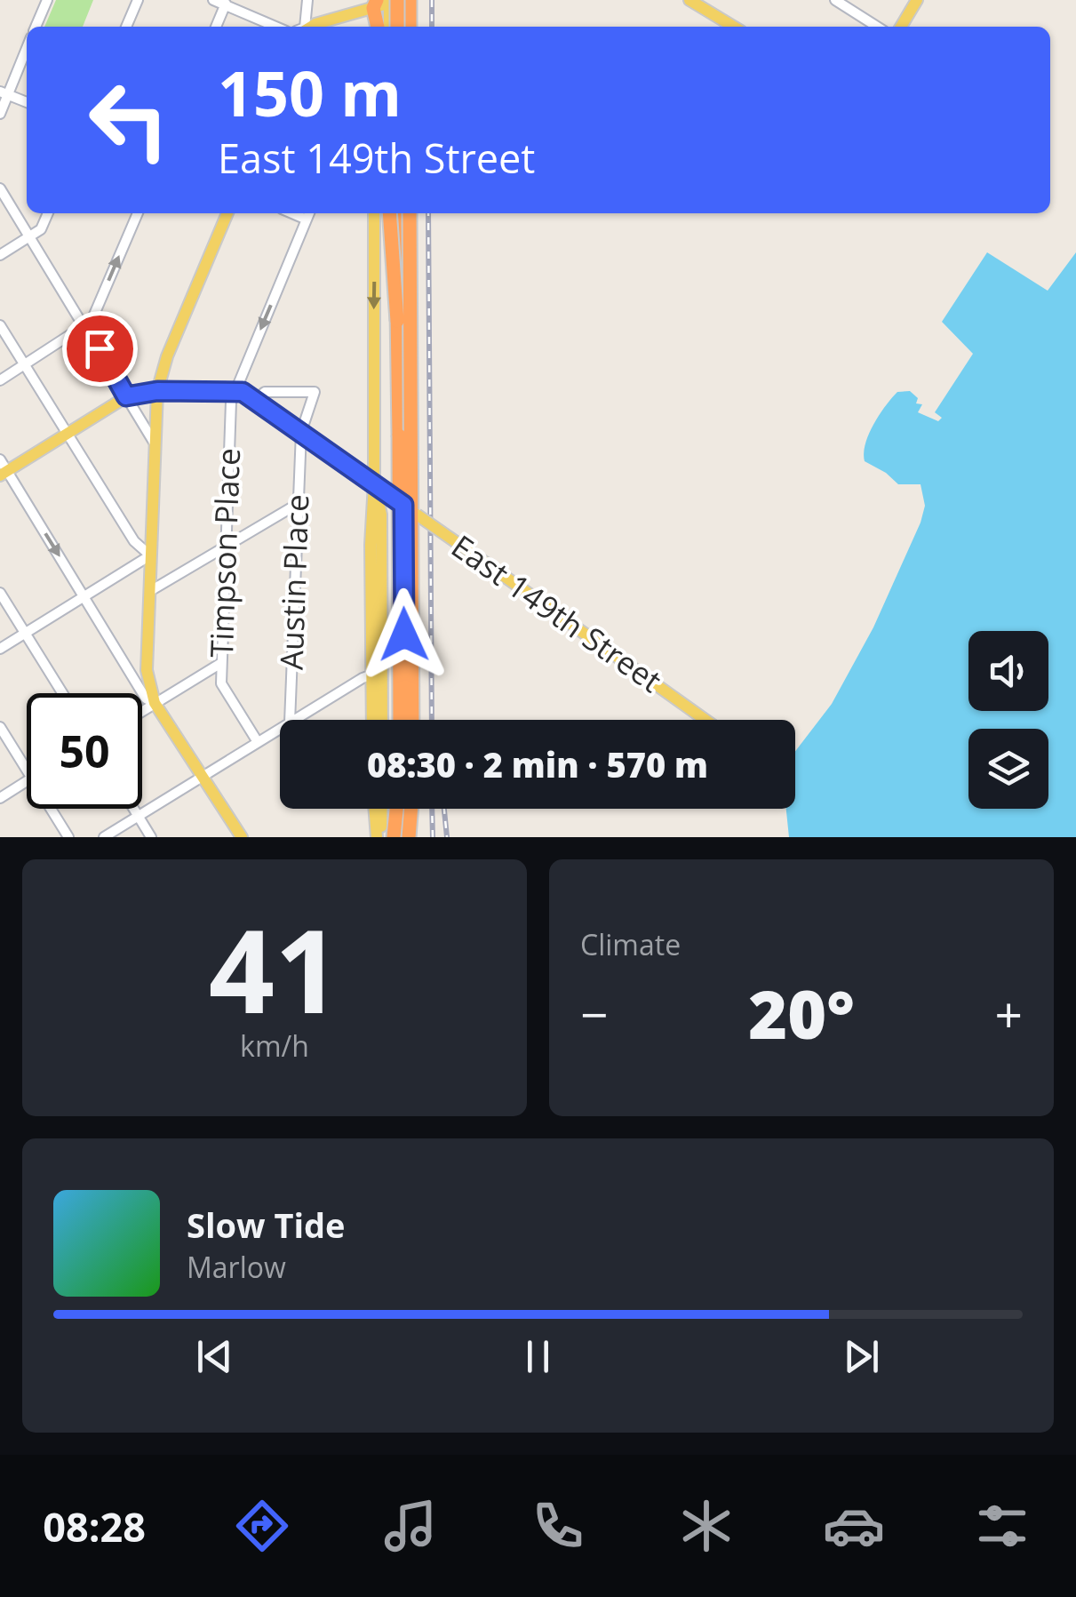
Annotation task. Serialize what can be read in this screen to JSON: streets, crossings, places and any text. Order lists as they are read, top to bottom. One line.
{"streets":{"main road":["East 149th Street"],"street":["Timpson Place","Austin Place"]},"crossings":[["Timpson Place","East 149th Street"],["Austin Place","East 149th Street"]],"page":{"turn":["150 m","East 149th Street"],"limit":"50","trip":"08:30 · 2 min · 570 m","tile":[["41","km/h"],"Climate"],"heat":["−","20°","+"],"song":["Slow Tide","Marlow"],"tabs":"08:28"}}
